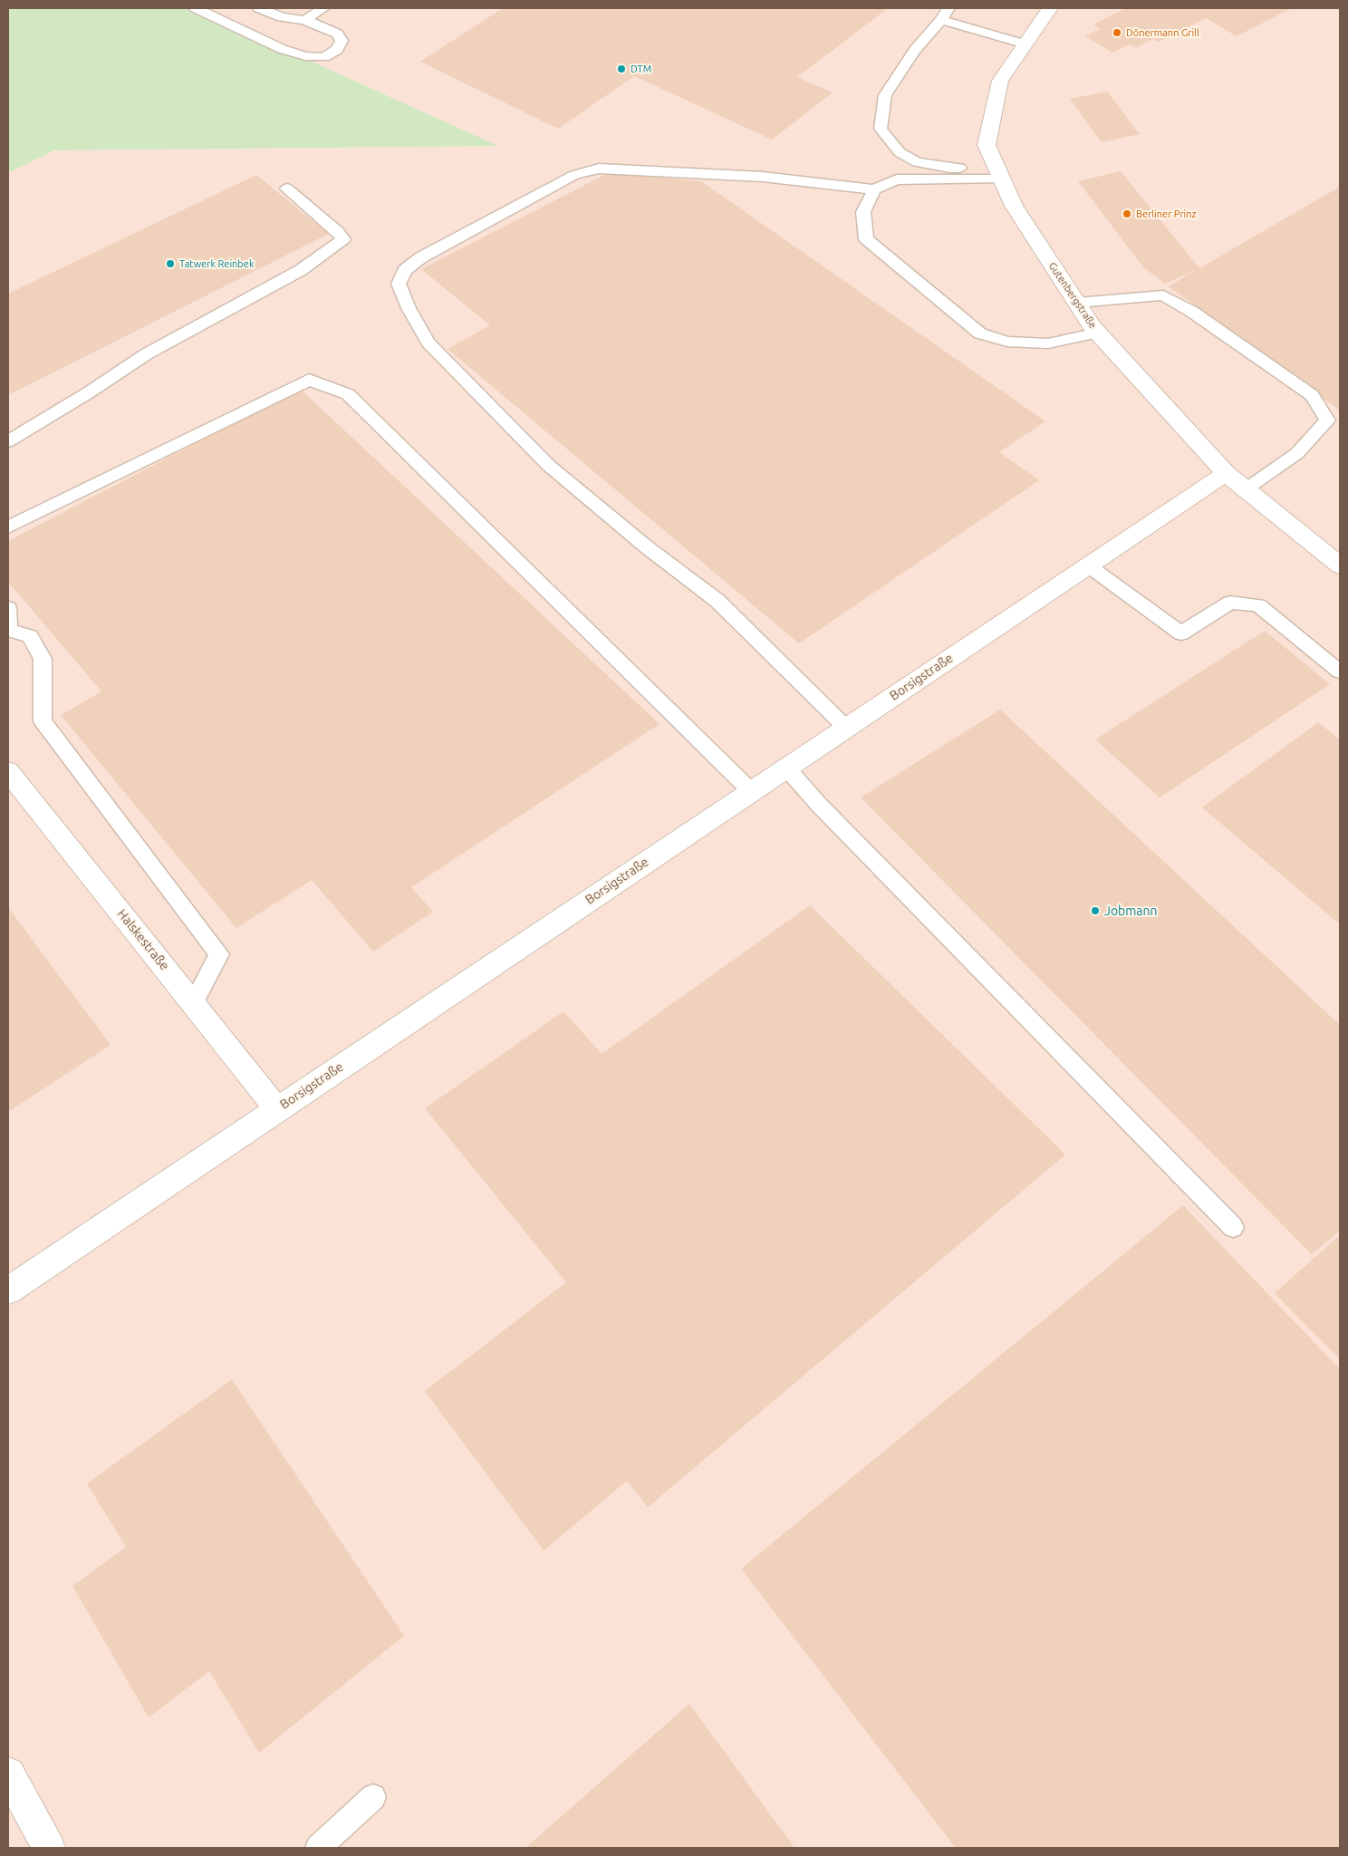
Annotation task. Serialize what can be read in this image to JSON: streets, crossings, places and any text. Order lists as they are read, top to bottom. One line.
{"streets":{"street":["Gutenbergstraße","Borsigstraße","Halskestraße"]},"crossings":[["Gutenbergstraße","Borsigstraße"],["Borsigstraße","Halskestraße"]],"places":["Dönermann Grill","DTM","Berliner Prinz","Tatwerk Reinbek","Jobmann"]}
